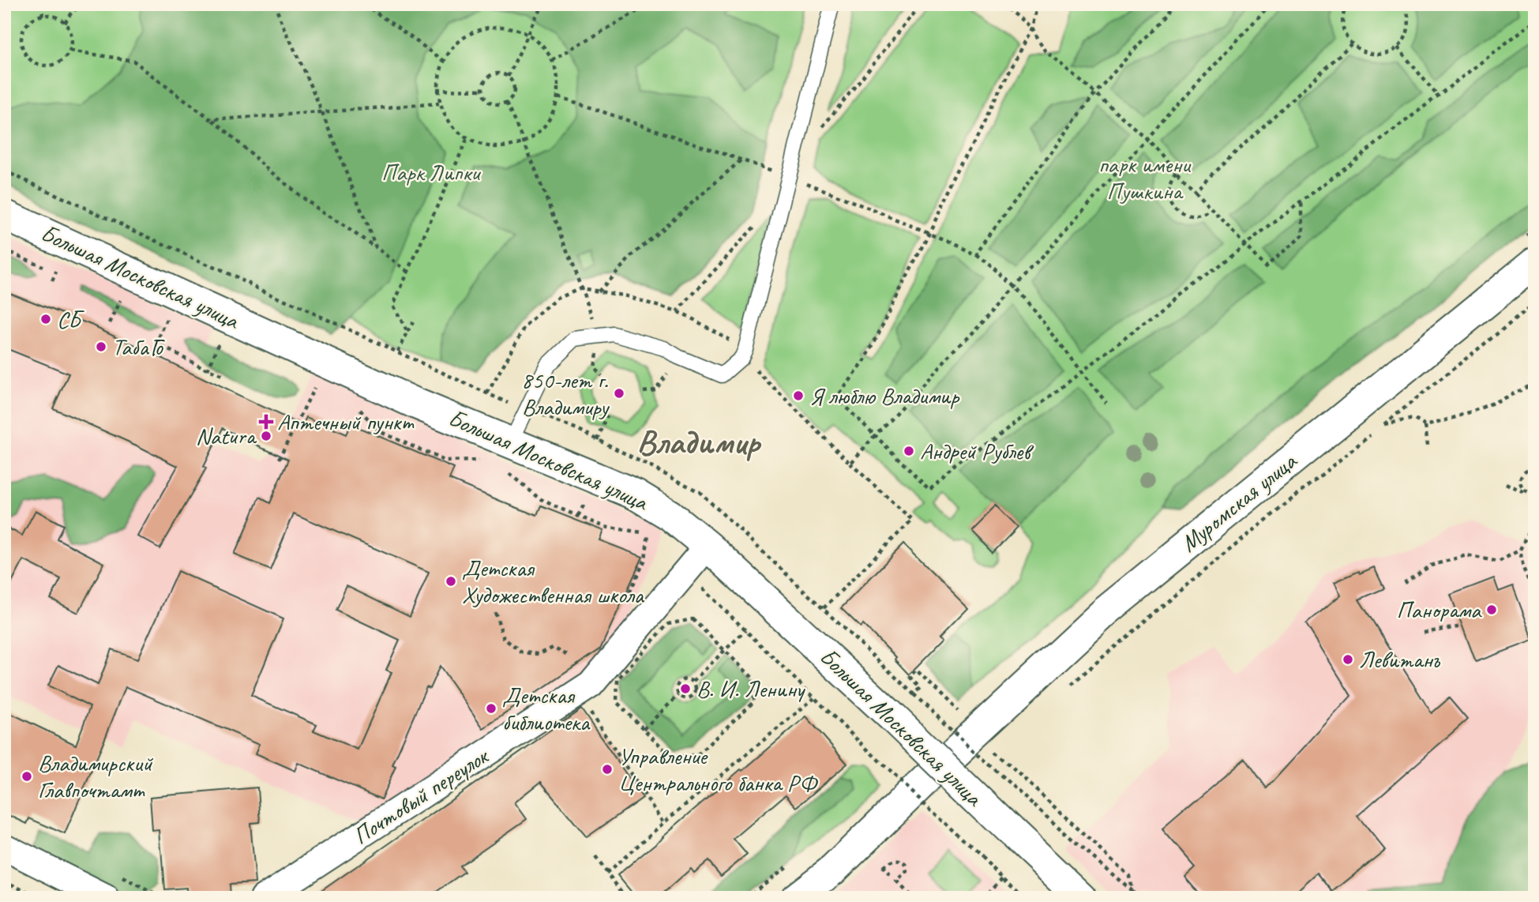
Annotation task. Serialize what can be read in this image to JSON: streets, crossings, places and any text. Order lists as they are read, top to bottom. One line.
{"streets":{"main road":["Большая Московская улица","Муромская улица"],"street":["Почтовый переулок"]},"crossings":[["Большая Московская улица","Почтовый переулок"]],"districts":["Владимир"],"parks":["парк имени Пушкина","Парк Липки"],"places":{"other":["СБ","ТабаГо","850-лет г. Владимиру","Я люблю Владимир","Natura","Андрей Рублев","Детская Художественная школа","Панорама","Левитанъ","В. И. Ленину","Детская библиотека","Управление Центрального банка РФ","Владимирский Главпочтамт"],"health":["Аптечный пункт"]}}
